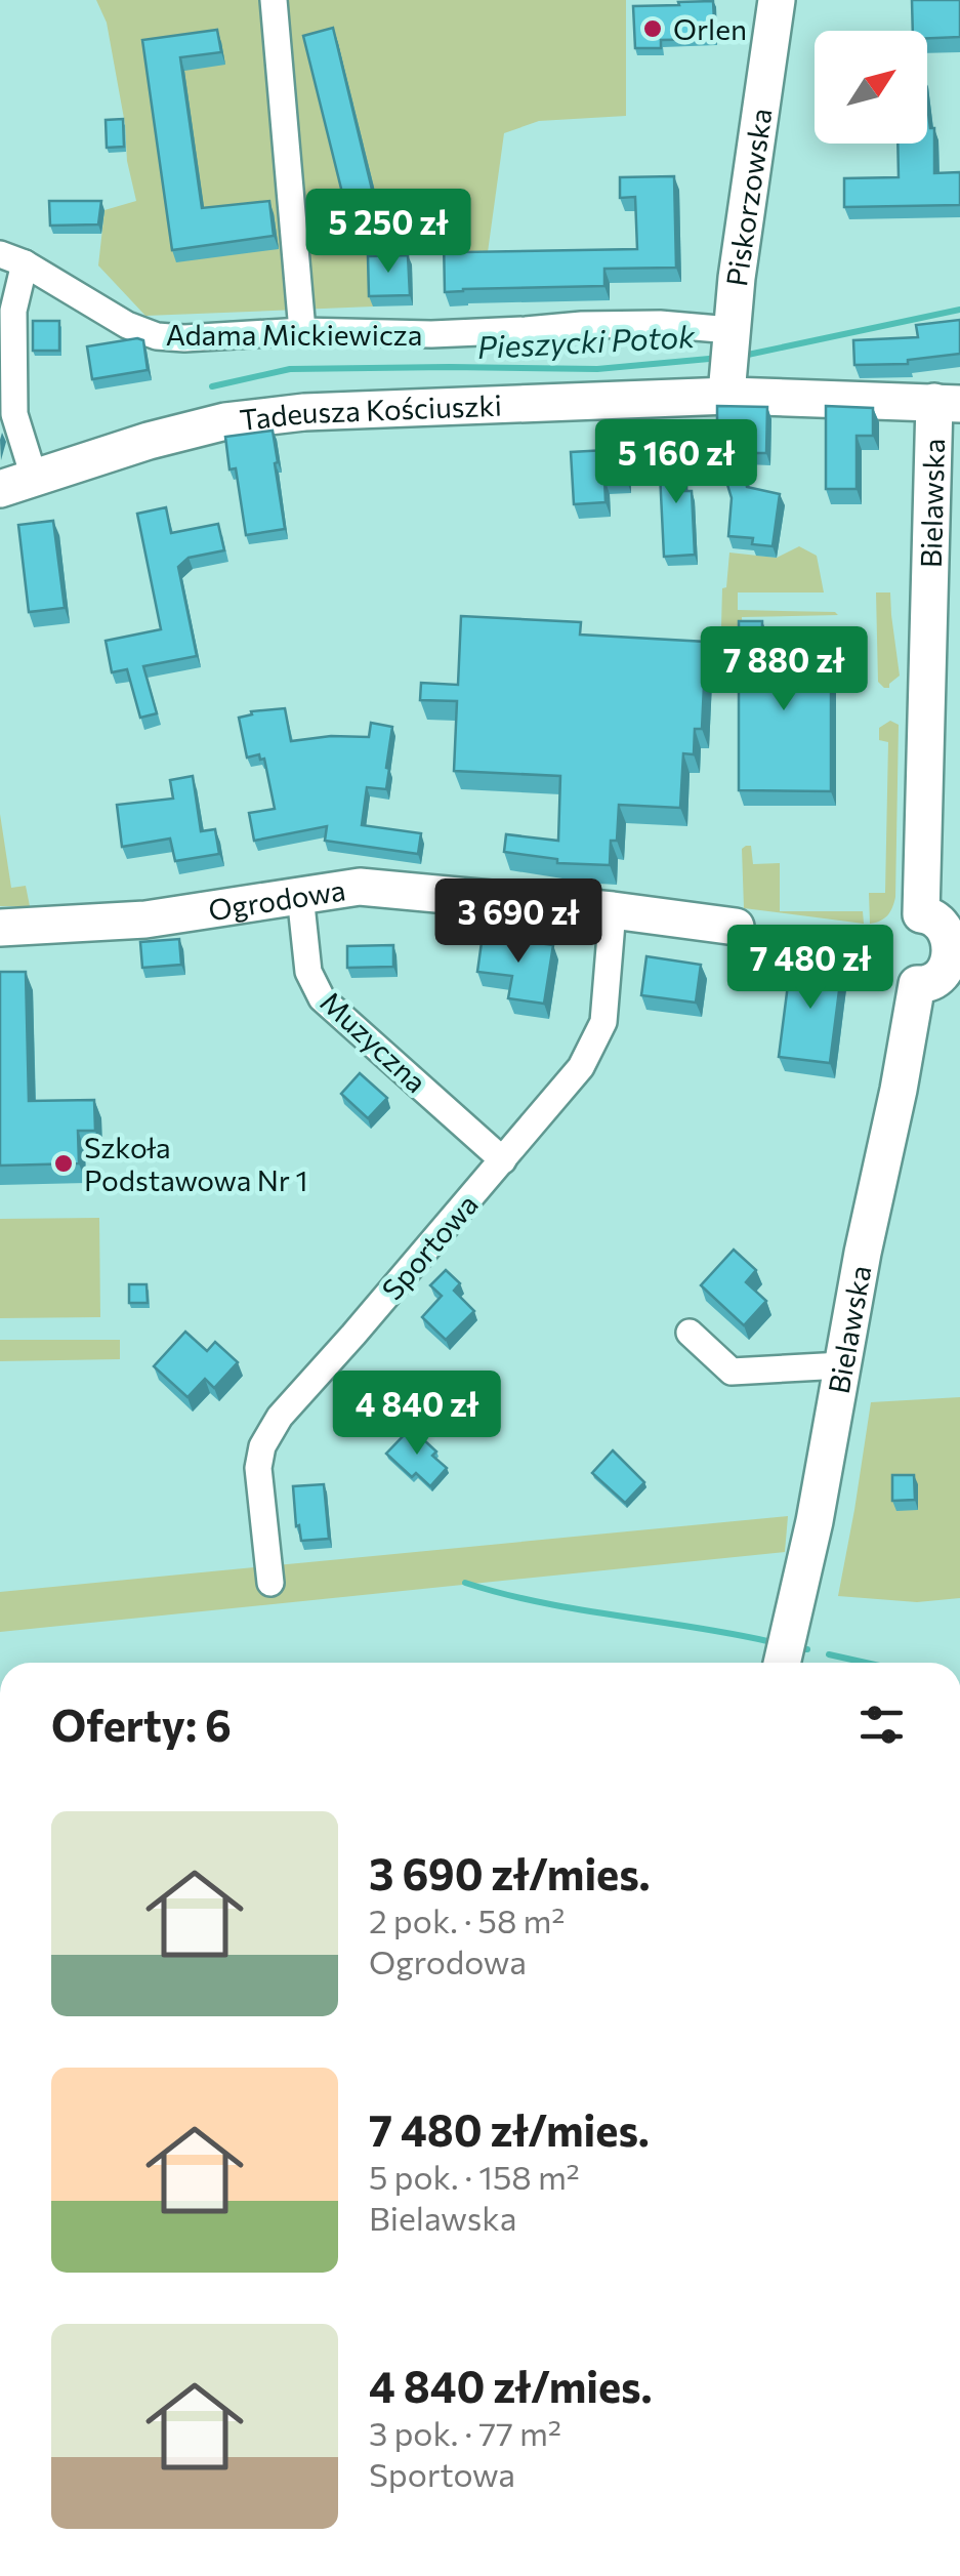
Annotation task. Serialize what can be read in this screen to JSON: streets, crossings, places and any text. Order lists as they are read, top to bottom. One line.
{"streets":{"street":["Piskorzowska","Adama Mickiewicza","Tadeusza Kościuszki","Bielawska","Ogrodowa","Muzyczna","Sportowa"]},"crossings":[["Piskorzowska","Adama Mickiewicza"],["Piskorzowska","Tadeusza Kościuszki"],["Tadeusza Kościuszki","Bielawska"],["Ogrodowa","Muzyczna"],["Ogrodowa","Sportowa"],["Muzyczna","Sportowa"]],"water":["Pieszycki Potok"],"places":["Orlen","Szkoła Podstawowa Nr 1"],"north":"top right","page":{"price":["5 250 zł","5 160 zł","7 880 zł","3 690 zł","7 480 zł","4 840 zł"],"heading":"Oferty: 6","list":[{"name":"3 690 zł/mies.","note":"2 pok. · 58 m² · Ogrodowa"},{"name":"7 480 zł/mies.","note":"5 pok. · 158 m² · Bielawska"},{"name":"4 840 zł/mies.","note":"3 pok. · 77 m² · Sportowa"}]}}
